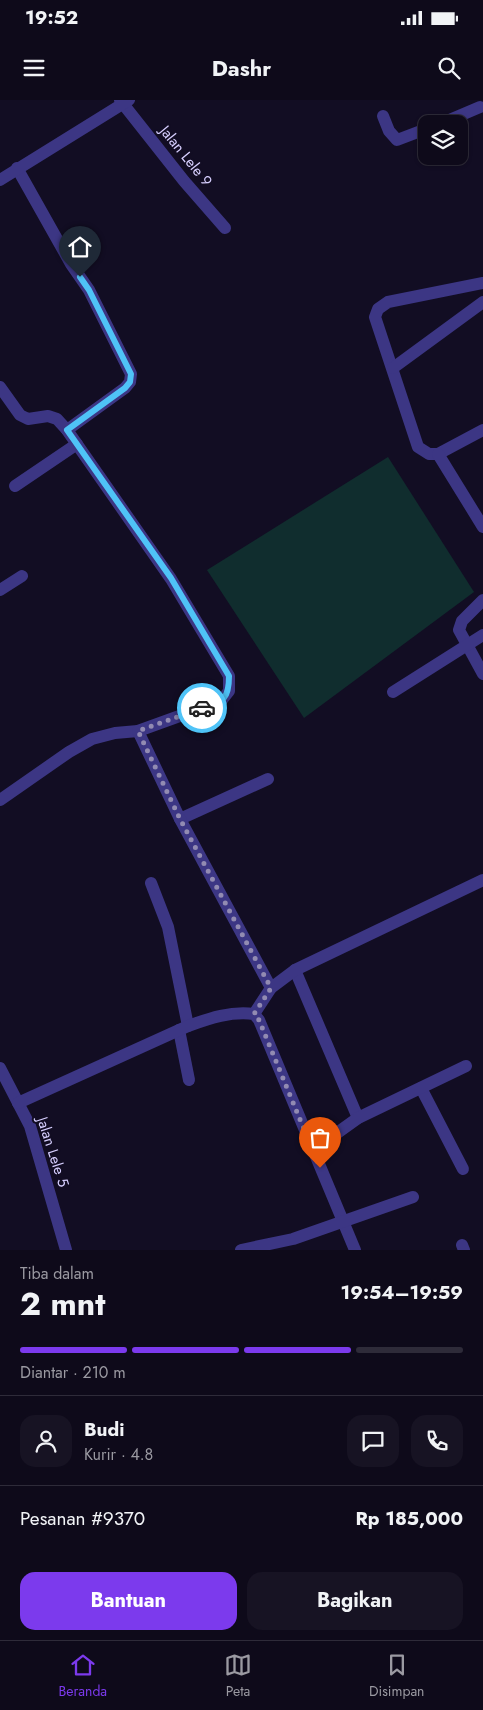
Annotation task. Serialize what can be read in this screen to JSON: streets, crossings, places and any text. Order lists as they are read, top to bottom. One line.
{"streets":{"street":["Jalan Lele 9","Jalan Lele 5"]},"page":{"status":"19:52","header":"Dashr","heading":["2 mnt","Tiba dalam","19:54–19:59"],"panel":["Budi","Kurir · 4.8","Pesanan #9370","Rp 185,000"],"bar":"Diantar · 210 m","buttons":["Bantuan","Bagikan"],"tabs":["Beranda","Peta","Disimpan"]}}
